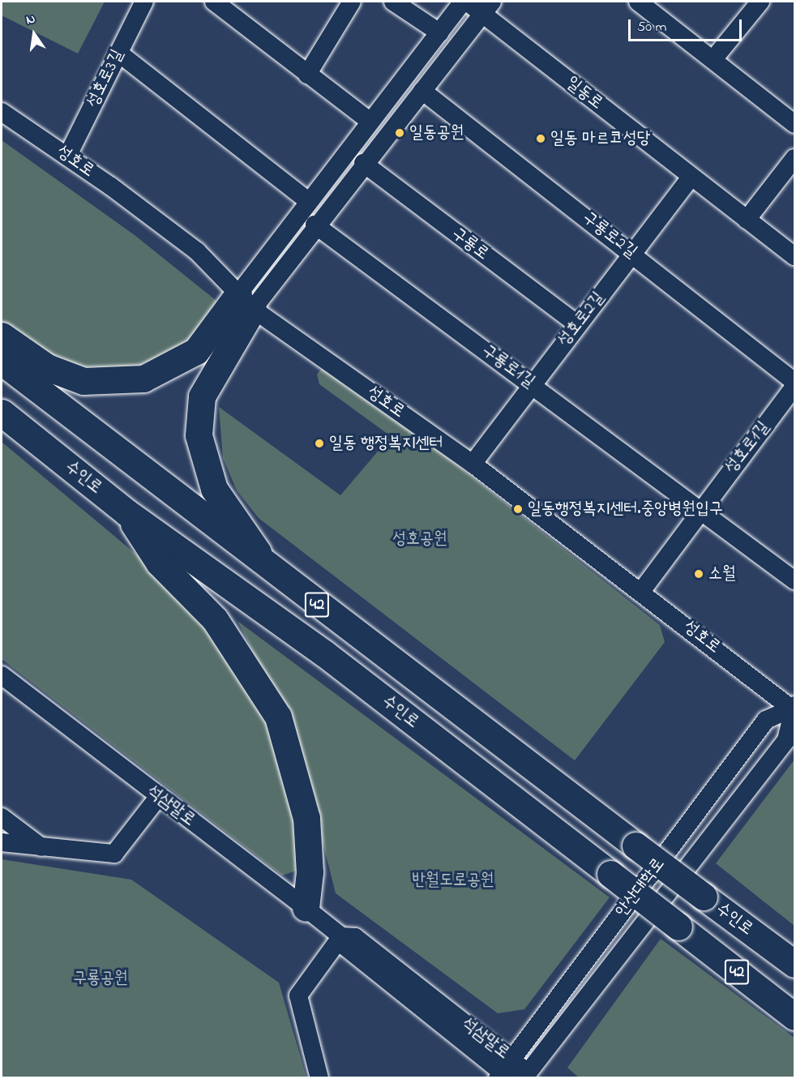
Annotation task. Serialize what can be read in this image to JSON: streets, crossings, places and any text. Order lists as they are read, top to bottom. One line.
{"streets":{"highway":["수인로","42"],"street":["성호로3길","일동로","성호로","구룡로2길","구룡로","성호로2길","구룡로1길","성호로1길","석삼말로","안산대학로"]},"crossings":[["성호로3길","성호로"],["일동로","성호로2길"],["성호로","성호로2길"],["성호로","성호로1길"],["성호로","안산대학로"],["구룡로2길","성호로2길"],["구룡로","성호로2길"],["성호로2길","구룡로1길"],["구룡로1길","성호로1길"],["석삼말로","안산대학로"]],"parks":["성호공원","반월도로공원","구룡공원"],"places":["일동공원","일동 마르코성당","일동 행정복지센터","일동행정복지센터.중앙병원입구","소월"],"scale_bar":"50 m","north":"top"}
